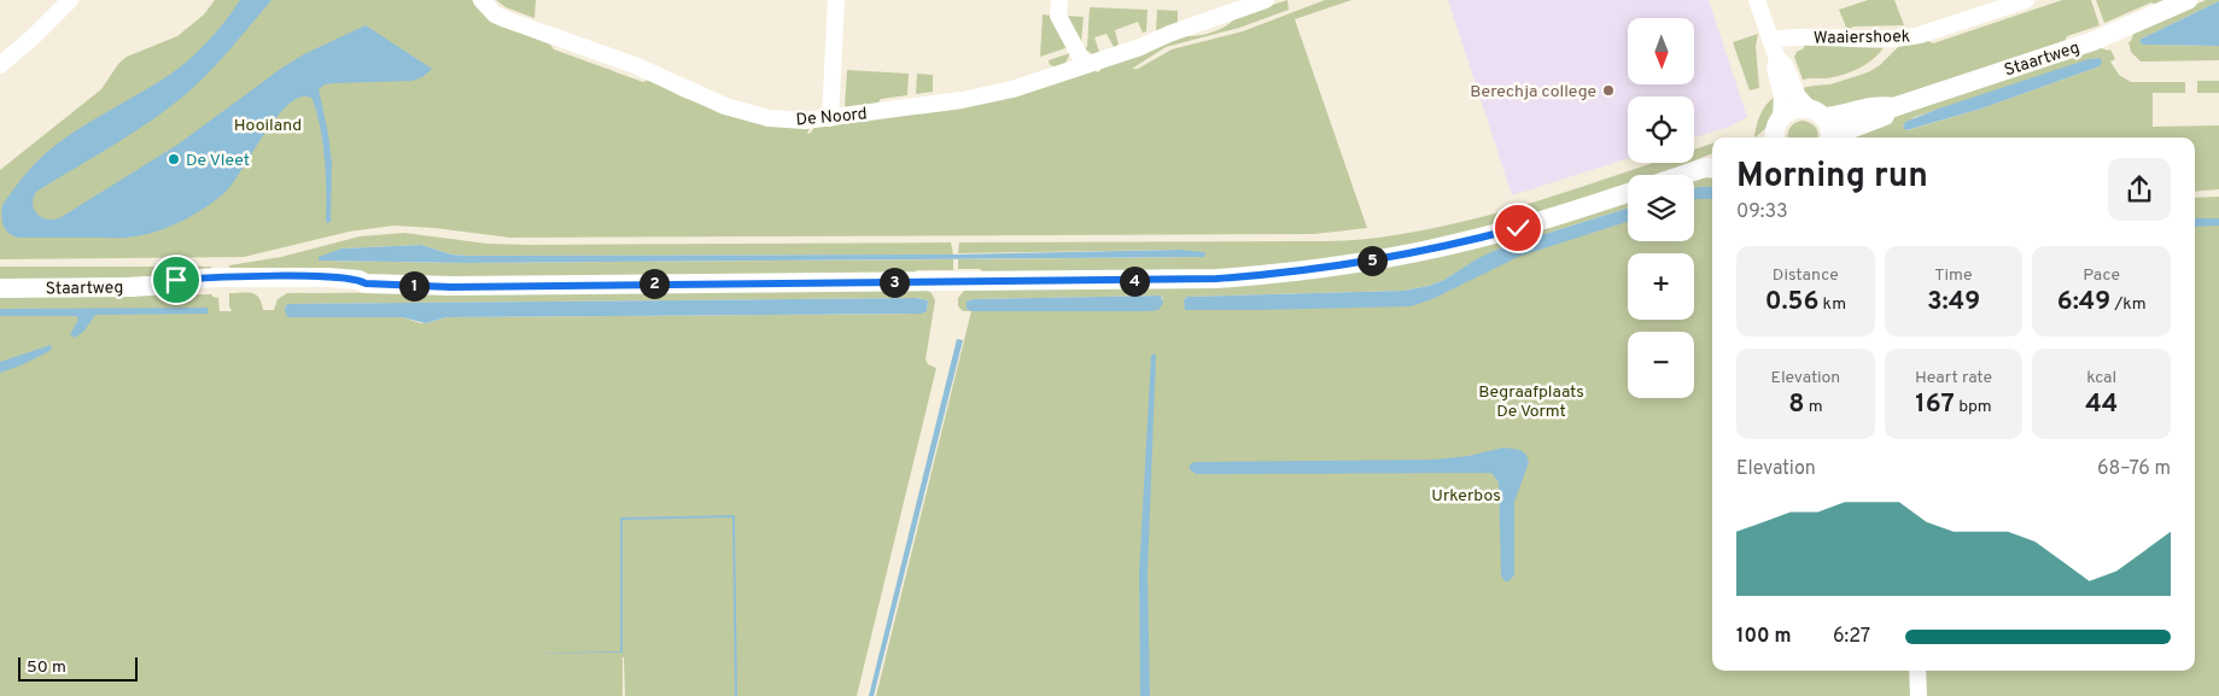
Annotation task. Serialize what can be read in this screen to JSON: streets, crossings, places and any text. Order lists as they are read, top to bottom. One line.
{"streets":{"main road":["Staartweg"],"street":["Waaiershoek","De Noord"]},"parks":["Hooiland","Begraafplaats De Vormt","Urkerbos"],"places":["Berechja college","De Vleet"],"scale_bar":"50 m","north":"bottom","page":{"map_buttons":["+","−"],"heading":["Morning run","09:33"],"stats":[["Distance","0.56 km"],["Time","3:49"],["Pace","6:49 /km"],["Elevation","8 m"],["Heart rate","167 bpm"],["kcal","44"]],"pins":["5","4","3","2","1"],"chart":["Elevation","68–76 m"],"list":[{"name":"100 m","note":"6:27"}],"scale":"50 m"}}
